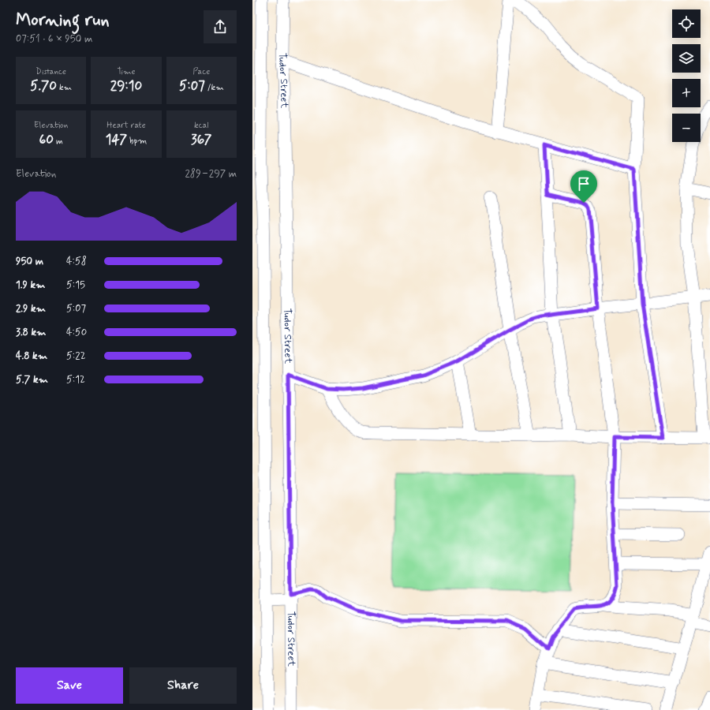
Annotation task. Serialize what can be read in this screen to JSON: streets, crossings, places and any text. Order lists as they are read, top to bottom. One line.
{"streets":{"street":["Tudor Street"]},"page":{"heading":["Morning run","07:51 · 6 × 950 m"],"map_buttons":["+","−"],"stats":[["Distance","5.70 km"],["Time","29:10"],["Pace","5:07 /km"],["Elevation","60 m"],["Heart rate","147 bpm"],["kcal","367"]],"chart":["Elevation","289–297 m"],"list":[{"name":"950 m","note":"4:58"},{"name":"1.9 km","note":"5:15"},{"name":"2.9 km","note":"5:07"},{"name":"3.8 km","note":"4:50"},{"name":"4.8 km","note":"5:22"},{"name":"5.7 km","note":"5:12"}],"buttons":["Save","Share"]}}
